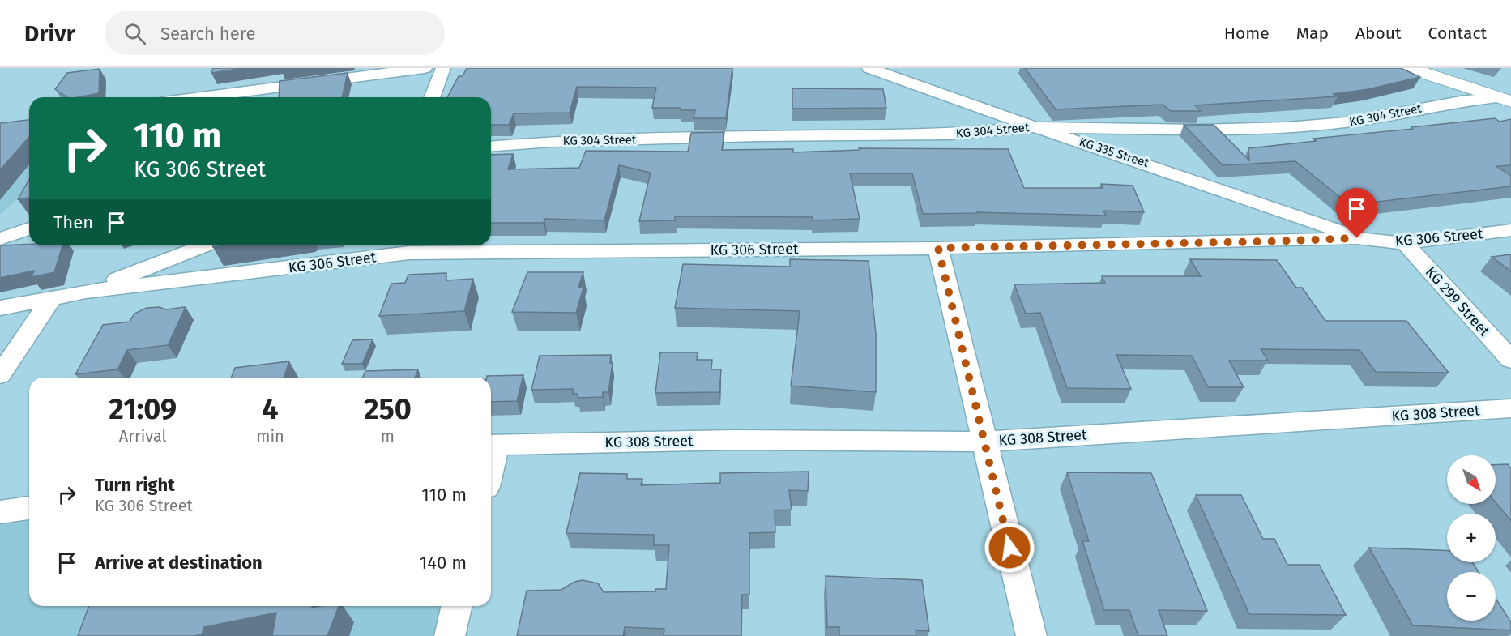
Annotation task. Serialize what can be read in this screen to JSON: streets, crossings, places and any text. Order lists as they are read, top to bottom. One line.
{"streets":{"street":["KG 304 Street","KG 335 Street","KG 306 Street","KG 299 Street","KG 308 Street"]},"crossings":[["KG 304 Street","KG 335 Street"],["KG 335 Street","KG 306 Street"],["KG 306 Street","KG 299 Street"]],"north":"bottom right","page":{"header":"Drivr","search":"Search here","nav":["Home","Map","About","Contact"],"turn":["110 m","KG 306 Street"],"then":"Then","eta":["21:09","Arrival","4","min","250","m"],"map_buttons":["+","−"],"list":[{"name":"Turn right","note":"KG 306 Street","value":"110 m"},{"name":"Arrive at destination","value":"140 m"}]}}
